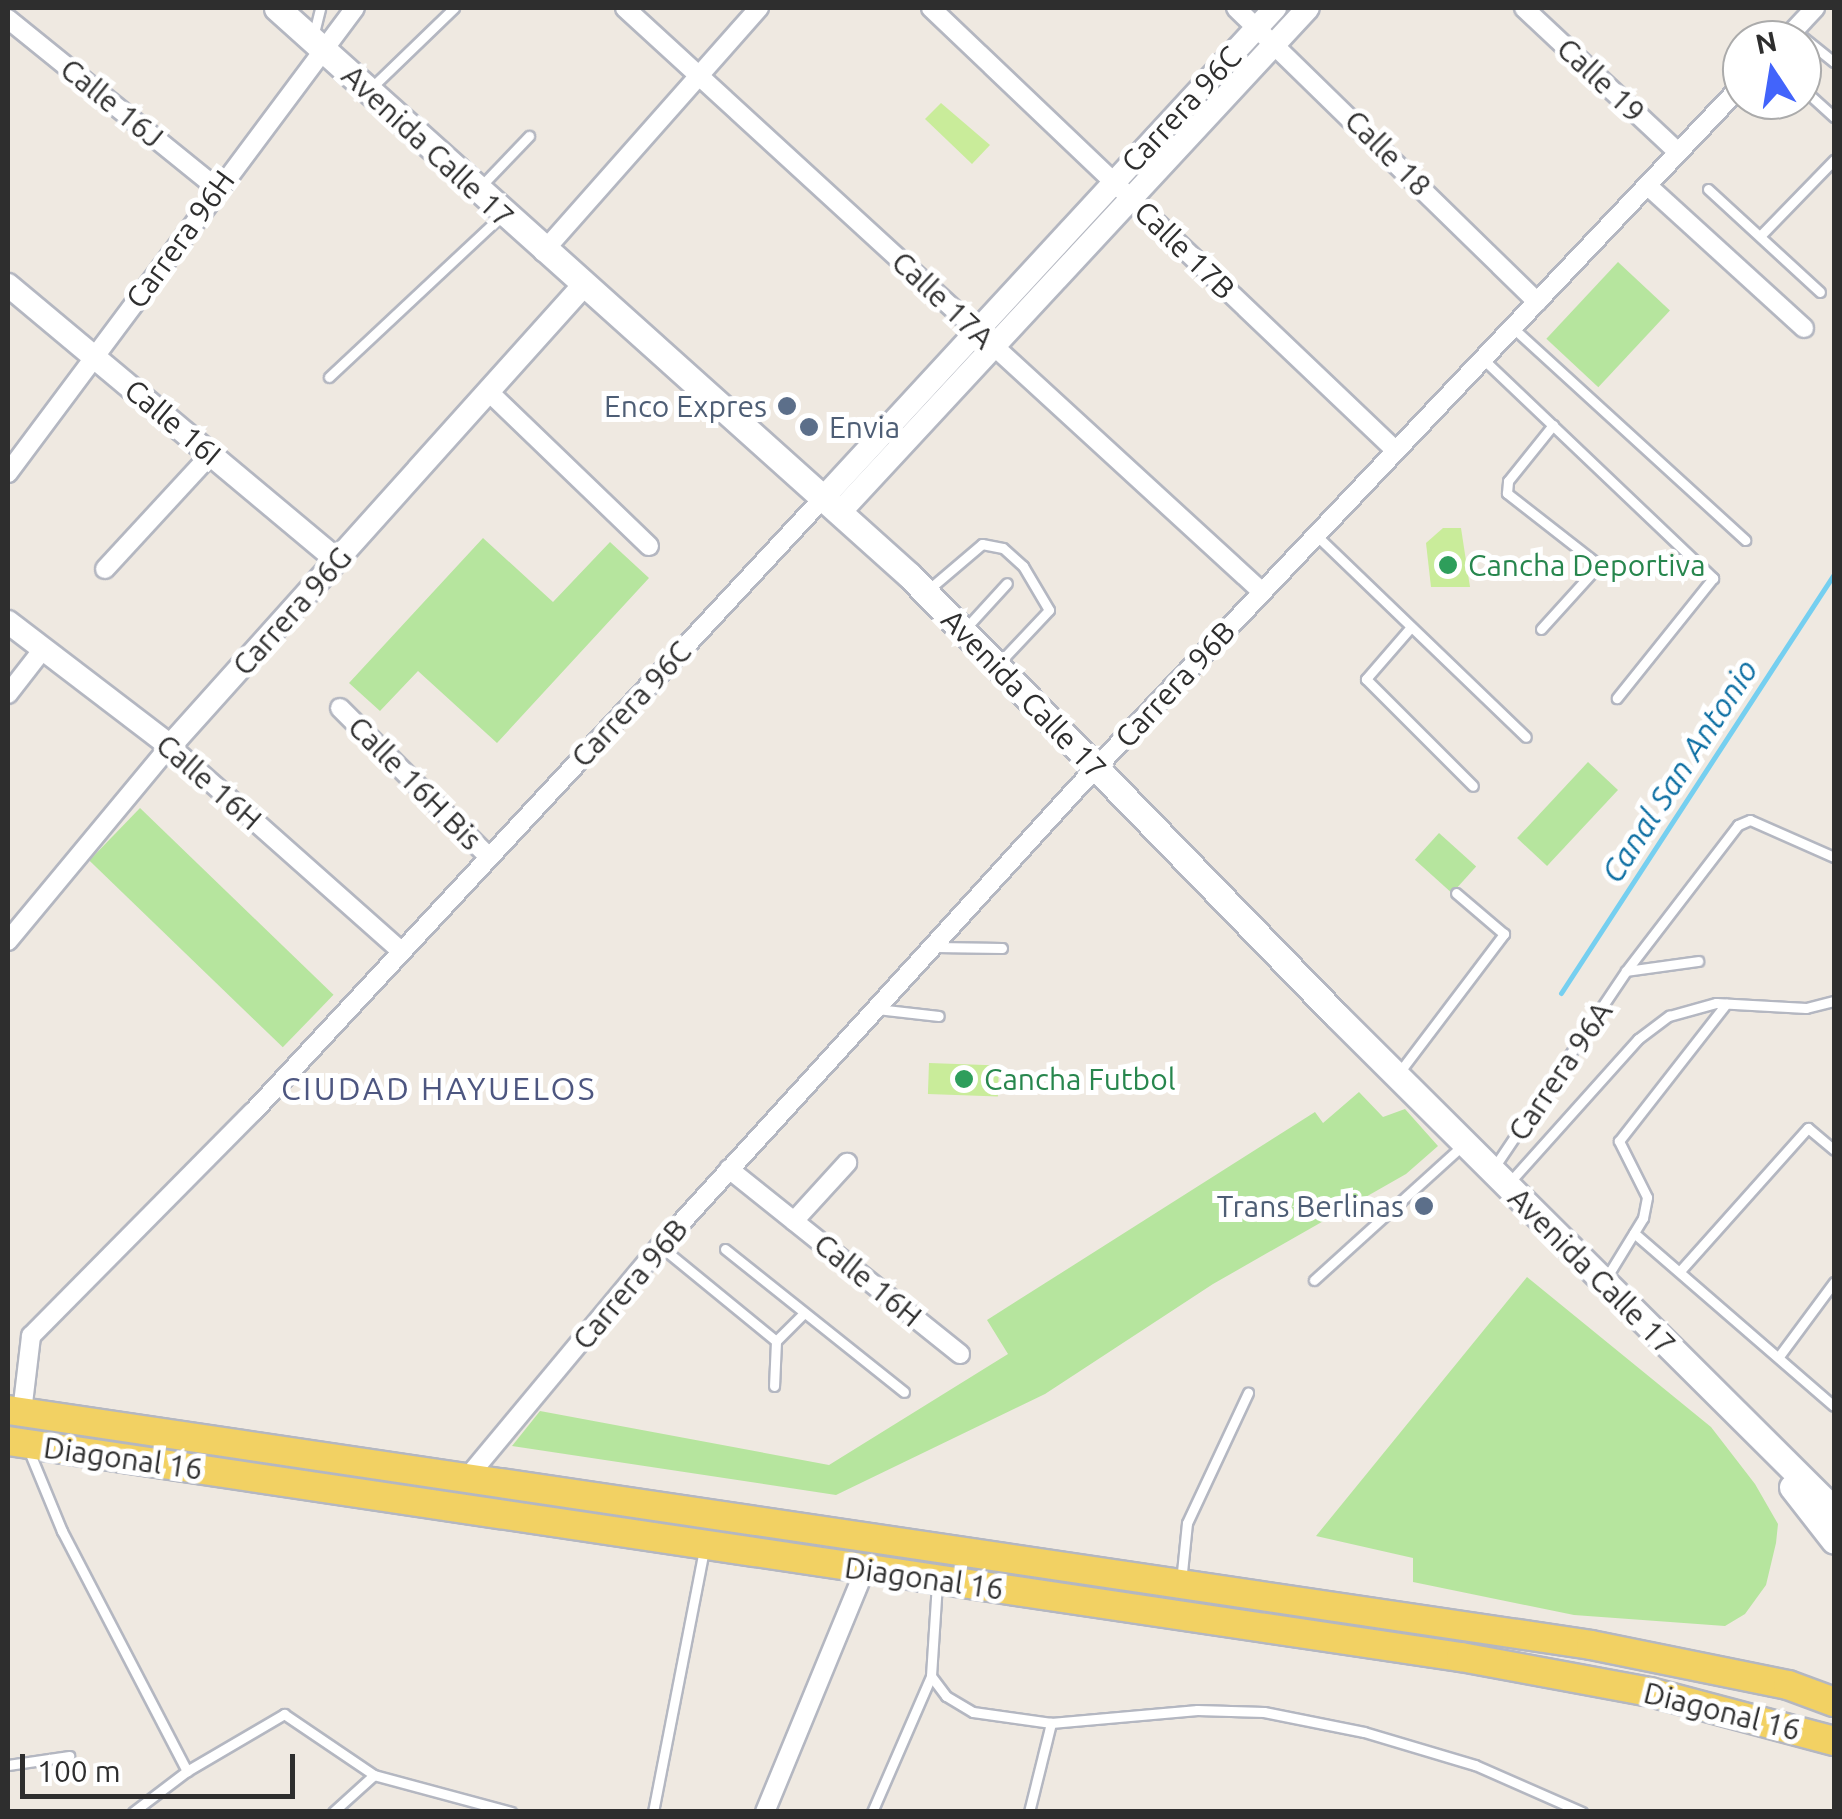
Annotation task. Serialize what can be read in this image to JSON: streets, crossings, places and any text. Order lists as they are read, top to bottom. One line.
{"streets":{"main road":["Avenida Calle 17","Diagonal 16"],"street":["Calle 19","Calle 16J","Carrera 96C","Calle 18","Carrera 96H","Calle 17B","Calle 17A","Calle 16I","Carrera 96G","Carrera 96B","Calle 16H","Calle 16H Bis"],"lane":["Carrera 96A"]},"crossings":[["Calle 19","Carrera 96B"],["Calle 16J","Carrera 96H"],["Carrera 96C","Avenida Calle 17"],["Carrera 96C","Calle 18"],["Carrera 96C","Calle 17B"],["Carrera 96C","Calle 17A"],["Carrera 96C","Calle 16H"],["Carrera 96C","Calle 16H Bis"],["Carrera 96C","Diagonal 16"],["Avenida Calle 17","Carrera 96H"],["Avenida Calle 17","Carrera 96G"],["Avenida Calle 17","Carrera 96B"],["Avenida Calle 17","Carrera 96A"],["Calle 18","Carrera 96B"],["Carrera 96H","Calle 16I"],["Calle 17B","Carrera 96B"],["Calle 17A","Carrera 96B"],["Calle 16I","Carrera 96G"],["Carrera 96G","Calle 16H"],["Carrera 96B","Calle 16H"],["Carrera 96B","Diagonal 16"]],"districts":["CIUDAD HAYUELOS"],"water":["Canal San Antonio"],"places":["Enco Expres","Envia","Cancha Deportiva","Cancha Futbol","Trans Berlinas"],"scale_bar":"100 m","north":"top"}
